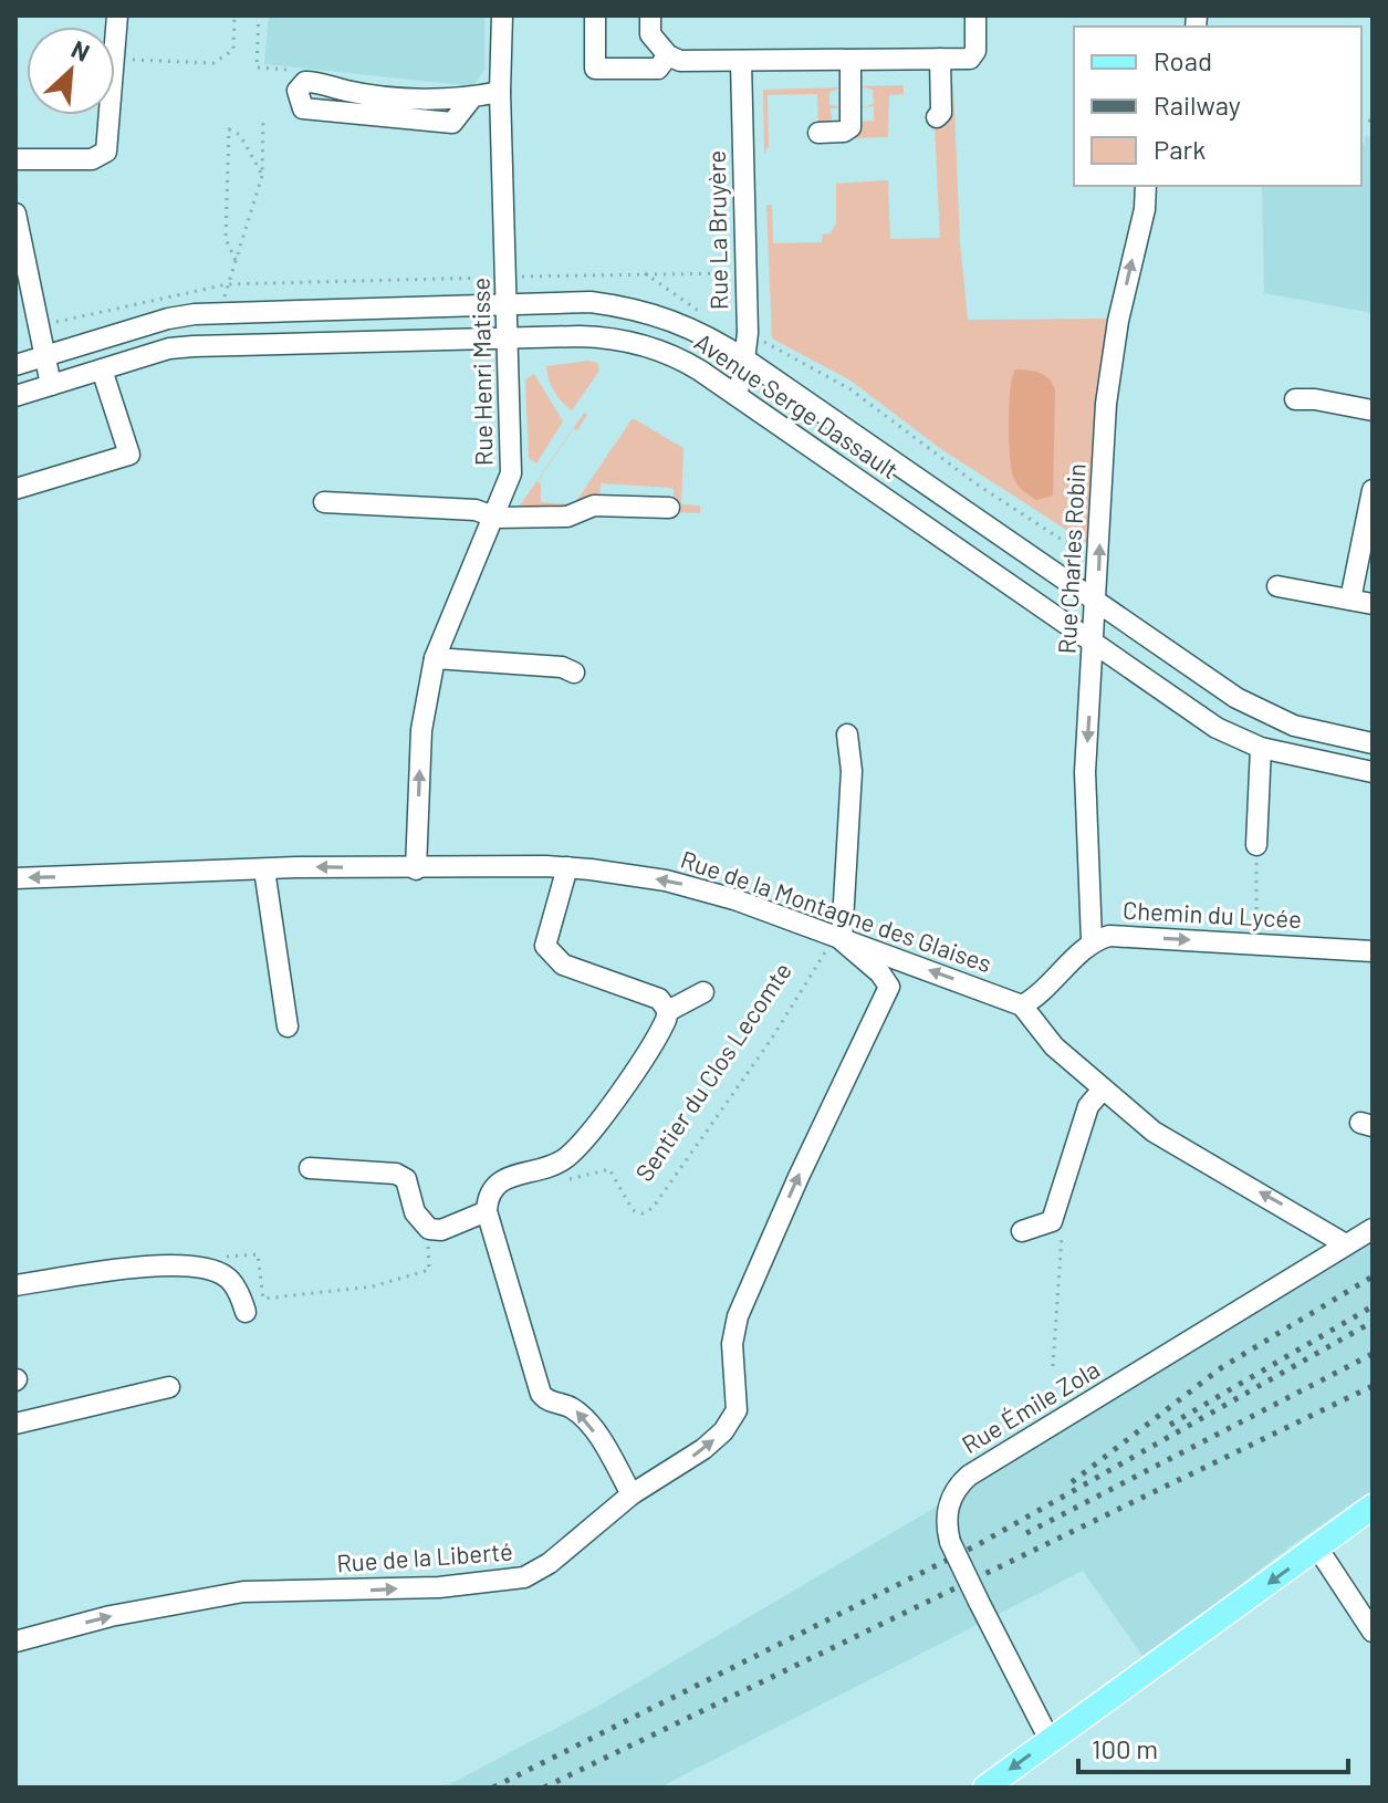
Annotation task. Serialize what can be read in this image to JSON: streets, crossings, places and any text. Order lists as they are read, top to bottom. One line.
{"streets":{"street":["Rue La Bruyère","Rue Henri Matisse","Avenue Serge Dassault","Rue Charles Robin","Rue de la Montagne des Glaises","Chemin du Lycée","Rue Émile Zola","Rue de la Liberté"],"path":["Sentier du Clos Lecomte"]},"crossings":[["Rue La Bruyère","Avenue Serge Dassault"],["Rue Henri Matisse","Avenue Serge Dassault"],["Rue Henri Matisse","Rue de la Montagne des Glaises"],["Avenue Serge Dassault","Rue Charles Robin"],["Rue Charles Robin","Chemin du Lycée"],["Rue de la Montagne des Glaises","Chemin du Lycée"],["Rue de la Montagne des Glaises","Sentier du Clos Lecomte"],["Rue de la Montagne des Glaises","Rue de la Liberté"],["Sentier du Clos Lecomte","Rue de la Liberté"]],"one_way":["Rue de la Montagne des Glaises","Chemin du Lycée","Rue de la Liberté"],"legend":["Road","Railway","Park"],"scale_bar":"100 m","north":"top right"}
